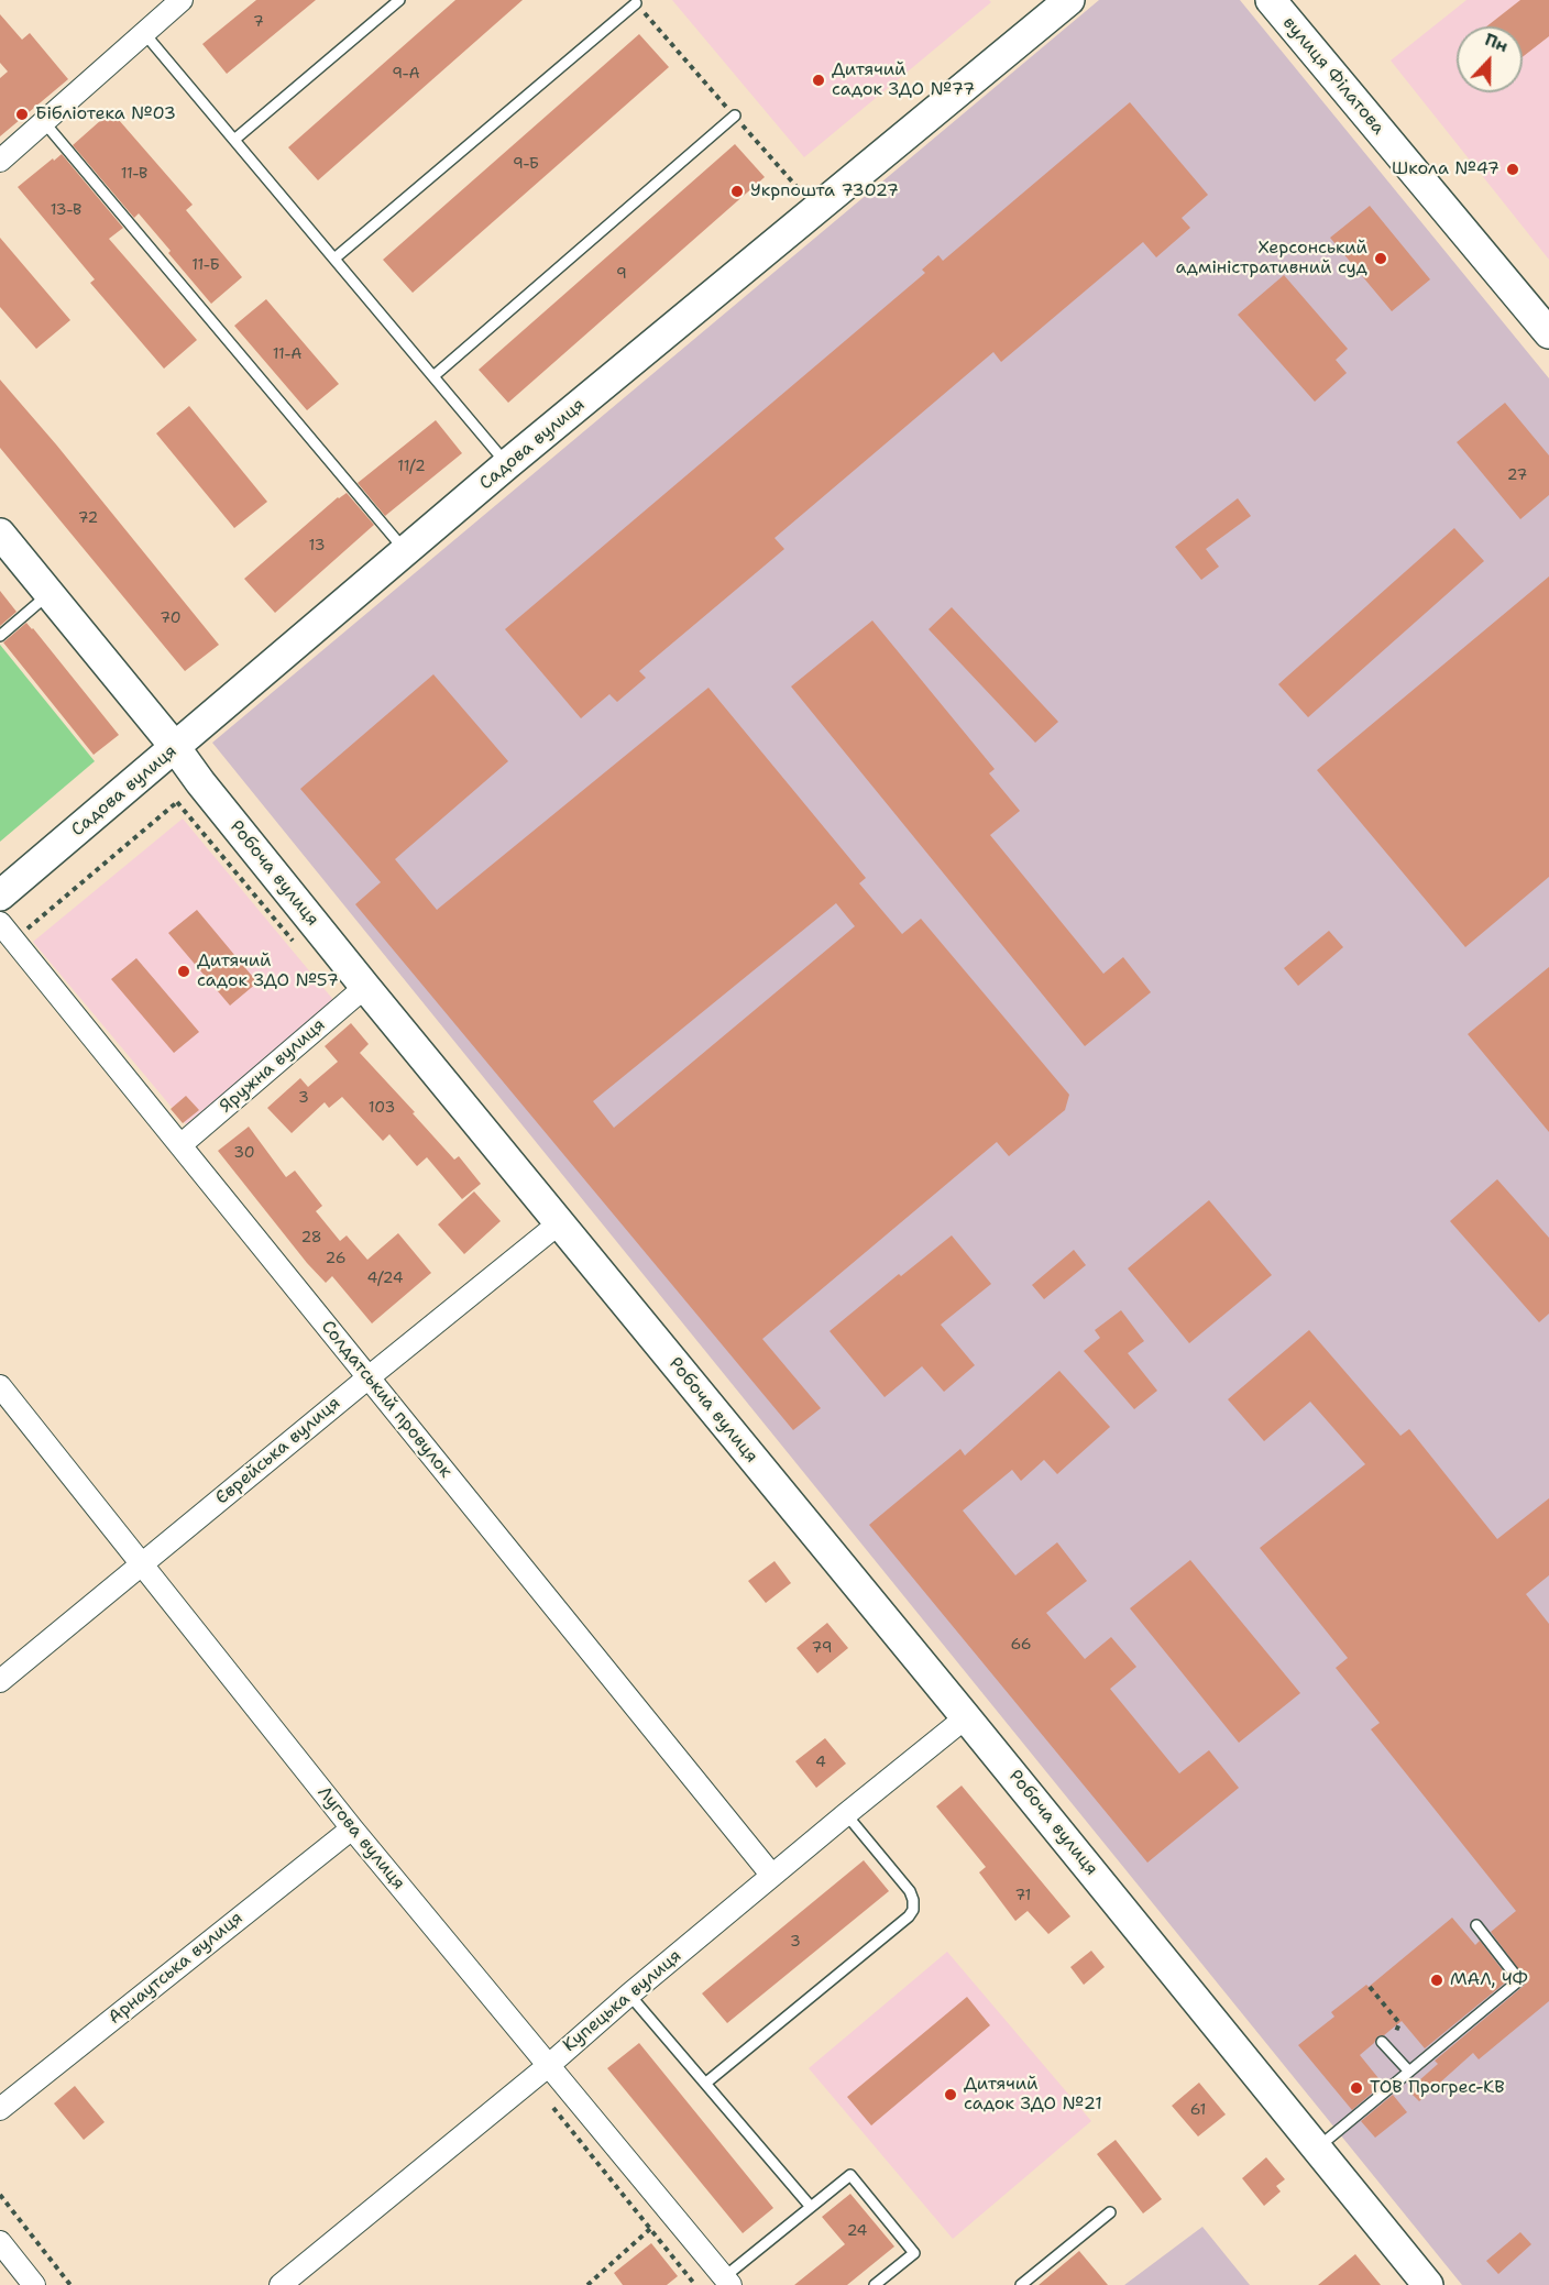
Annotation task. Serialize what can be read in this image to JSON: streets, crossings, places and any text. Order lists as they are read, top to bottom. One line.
{"streets":{"street":["вулиця Філатова","Садова вулиця","Робоча вулиця","Яружна вулиця","Солдатський провулок","Єврейська вулиця","Лугова вулиця","Арнаутська вулиця","Купецька вулиця"]},"crossings":[["Садова вулиця","Робоча вулиця"],["Робоча вулиця","Яружна вулиця"],["Робоча вулиця","Єврейська вулиця"],["Робоча вулиця","Купецька вулиця"],["Яружна вулиця","Солдатський провулок"],["Солдатський провулок","Єврейська вулиця"],["Солдатський провулок","Купецька вулиця"],["Єврейська вулиця","Лугова вулиця"],["Лугова вулиця","Арнаутська вулиця"],["Лугова вулиця","Купецька вулиця"]],"places":["Дитячий садок ЗДО №77","Бібліотека №03","Школа №47","Укрпошта 73027","Херсонський адміністративний суд","Дитячий садок ЗДО №57","МАЛ, ЧФ","ТОВ Прогрес-КВ","Дитячий садок ЗДО №21"],"house_numbers":["7","9-А","9-Б","11-В","13-В","11-Б","9","11-А","11/2","27","72","13","70","3","103","30","28","26","4/24","66","79","4","71","3","61","24"],"north":"top"}
